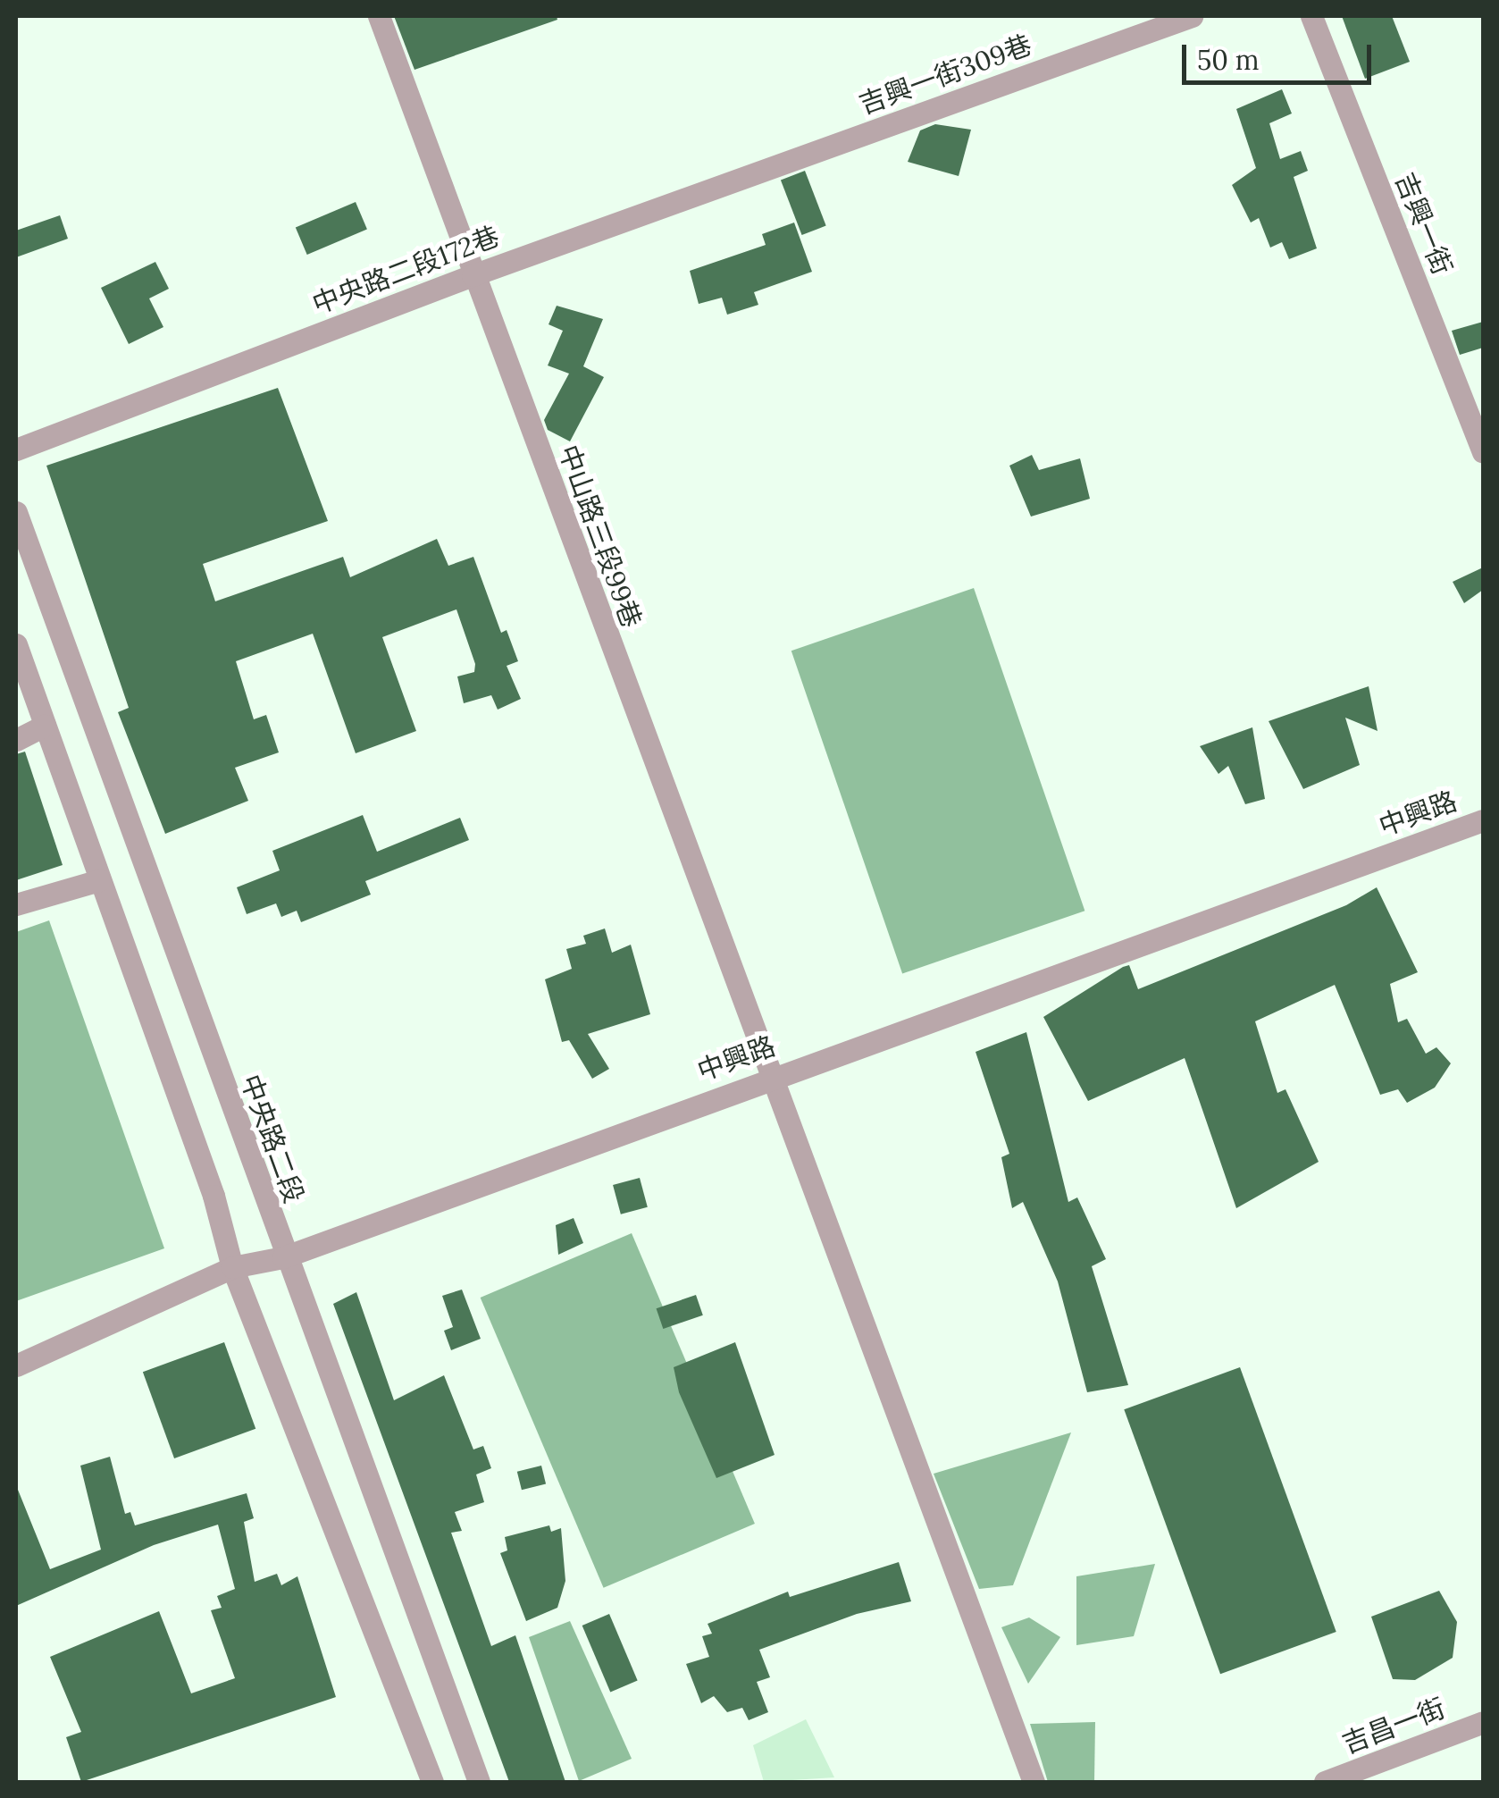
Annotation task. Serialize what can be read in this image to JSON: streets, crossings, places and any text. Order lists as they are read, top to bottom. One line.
{"streets":{"street":["吉興一街309巷","吉興一街","中央路二段172巷","中山路三段99巷","中興路","中央路二段","吉昌一街"]},"crossings":[["吉興一街309巷","中央路二段172巷"],["中央路二段172巷","中山路三段99巷"],["中山路三段99巷","中興路"],["中興路","中央路二段"]],"scale_bar":"50 m"}
